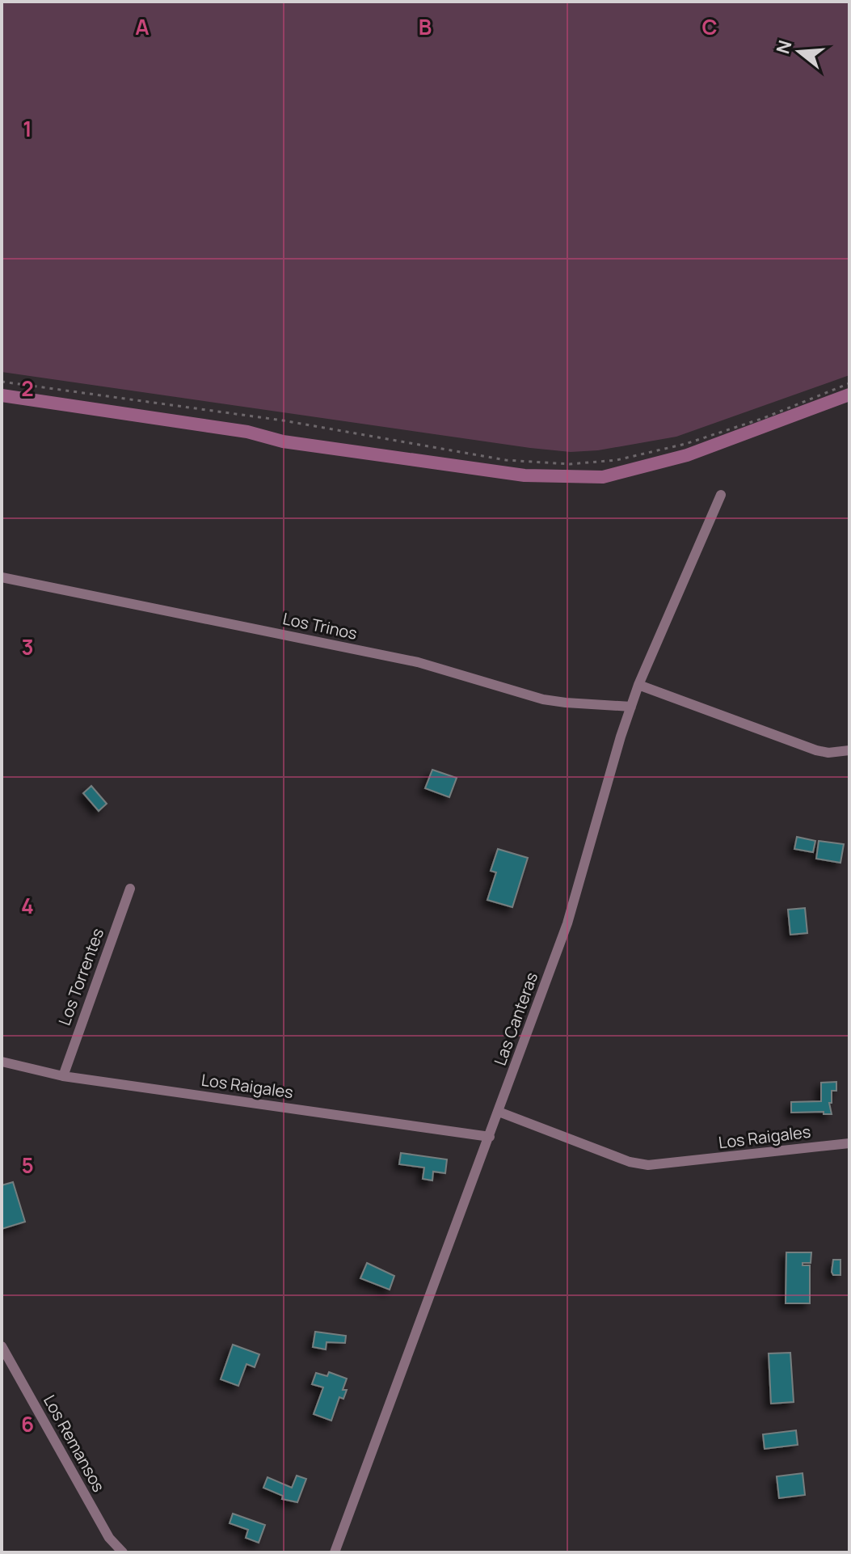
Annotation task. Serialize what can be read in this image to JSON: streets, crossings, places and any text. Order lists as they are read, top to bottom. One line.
{"streets":{"street":["Los Trinos","Los Torrentes","Las Canteras","Los Raigales","Los Remansos"]},"crossings":[["Los Trinos","Las Canteras"],["Los Torrentes","Los Raigales"],["Las Canteras","Los Raigales"]],"north":"left","grid":{"columns":["A","B","C"],"rows":["1","2","3","4","5","6"]}}
